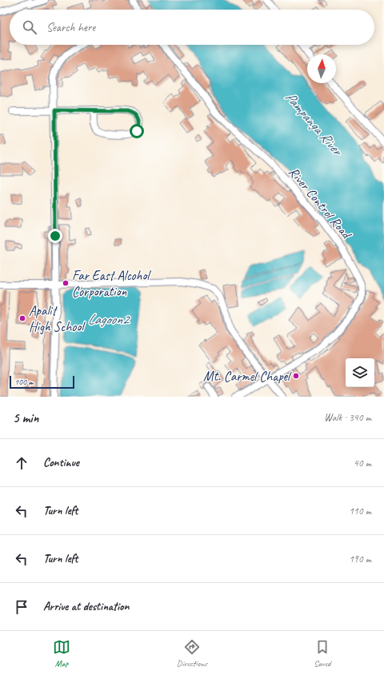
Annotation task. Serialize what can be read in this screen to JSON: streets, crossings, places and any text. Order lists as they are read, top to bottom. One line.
{"streets":{"street":["River Control Road"]},"water":["Pampanga River","Lagoon2"],"places":["Far East Alcohol Corporation","Apalit High School","Mt. Carmel Chapel"],"scale_bar":"100 m","north":"top","page":{"search":"Search here","scale":"100 m","heading":["5 min","Walk · 340 m"],"list":[["Continue","40 m"],["Turn left","110 m"],["Turn left","190 m"],"Arrive at destination"],"nav":["Map","Directions","Saved"]}}
